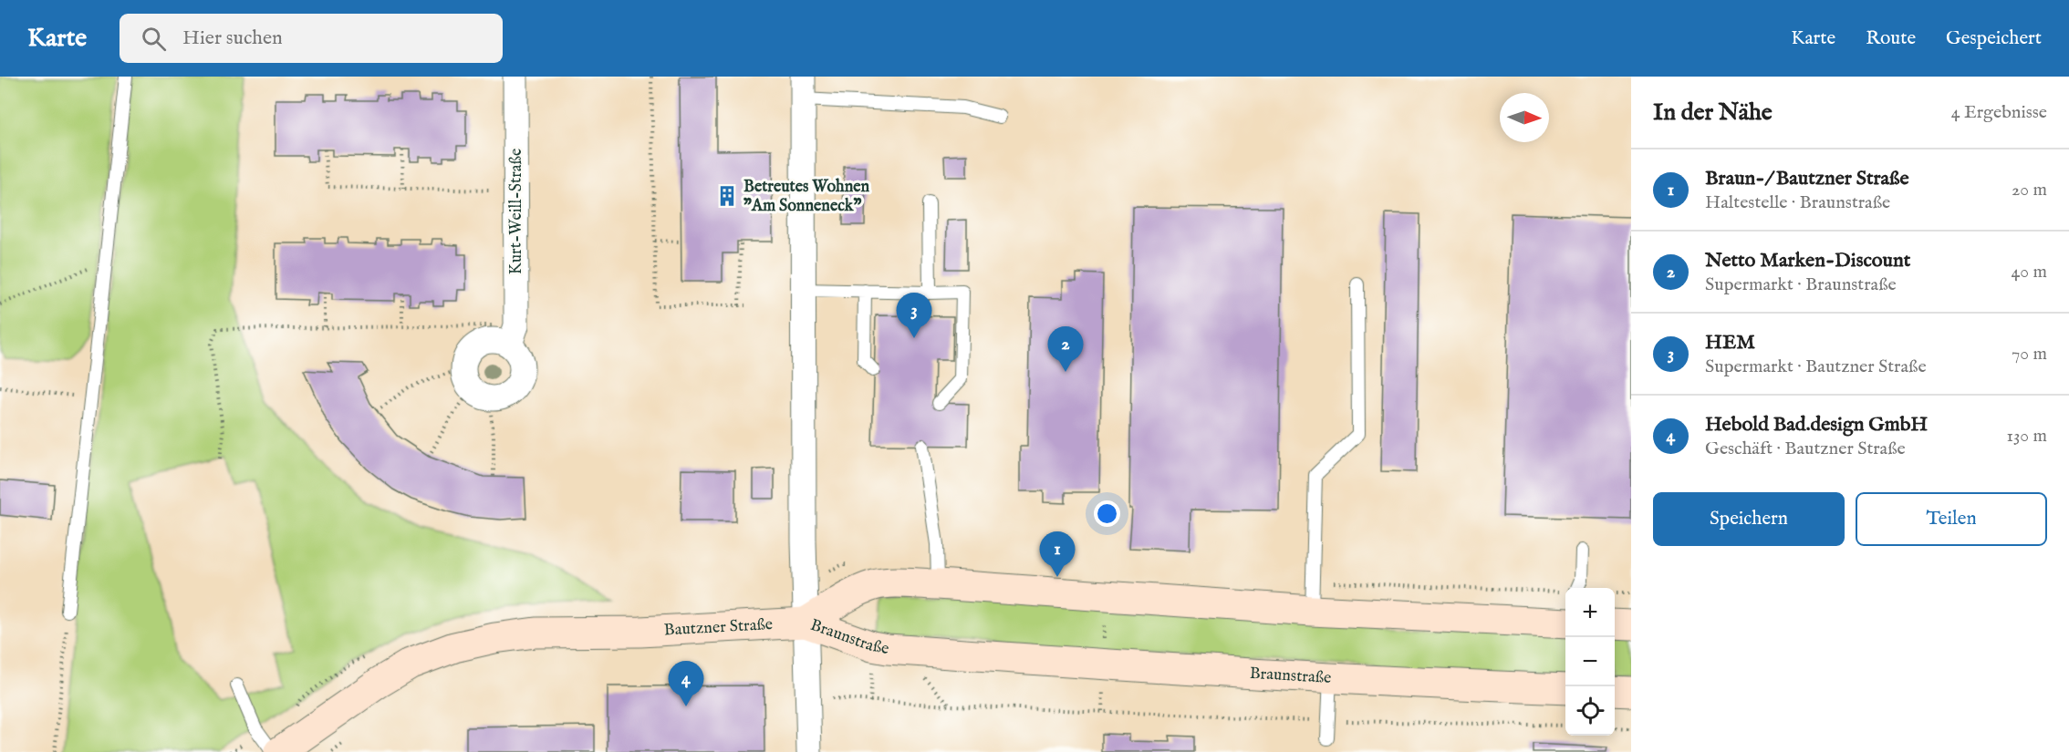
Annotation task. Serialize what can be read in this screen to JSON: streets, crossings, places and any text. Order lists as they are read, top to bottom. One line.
{"streets":{"main road":["Bautzner Straße","Braunstraße"],"street":["Kurt-Weill-Straße"]},"crossings":[["Bautzner Straße","Braunstraße"]],"places":{"building":["Betreutes Wohnen \"Am Sonneneck\""]},"north":"right","page":{"header":"Karte","search":"Hier suchen","nav":["Karte","Route","Gespeichert"],"heading":["In der Nähe","4 Ergebnisse"],"list":[{"mark":"1","name":"Braun-/ Bautzner Straße","note":"Haltestelle · Braunstraße","value":"20 m"},{"mark":"2","name":"Netto Marken-Discount","note":"Supermarkt · Braunstraße","value":"40 m"},{"mark":"3","name":"HEM","note":"Supermarkt · Bautzner Straße","value":"70 m"},{"mark":"4","name":"Hebold Bad.design GmbH","note":"Geschäft · Bautzner Straße","value":"130 m"}],"pins":["3","2","1","4"],"buttons":["Speichern","Teilen"],"map_buttons":["+","−"]}}
